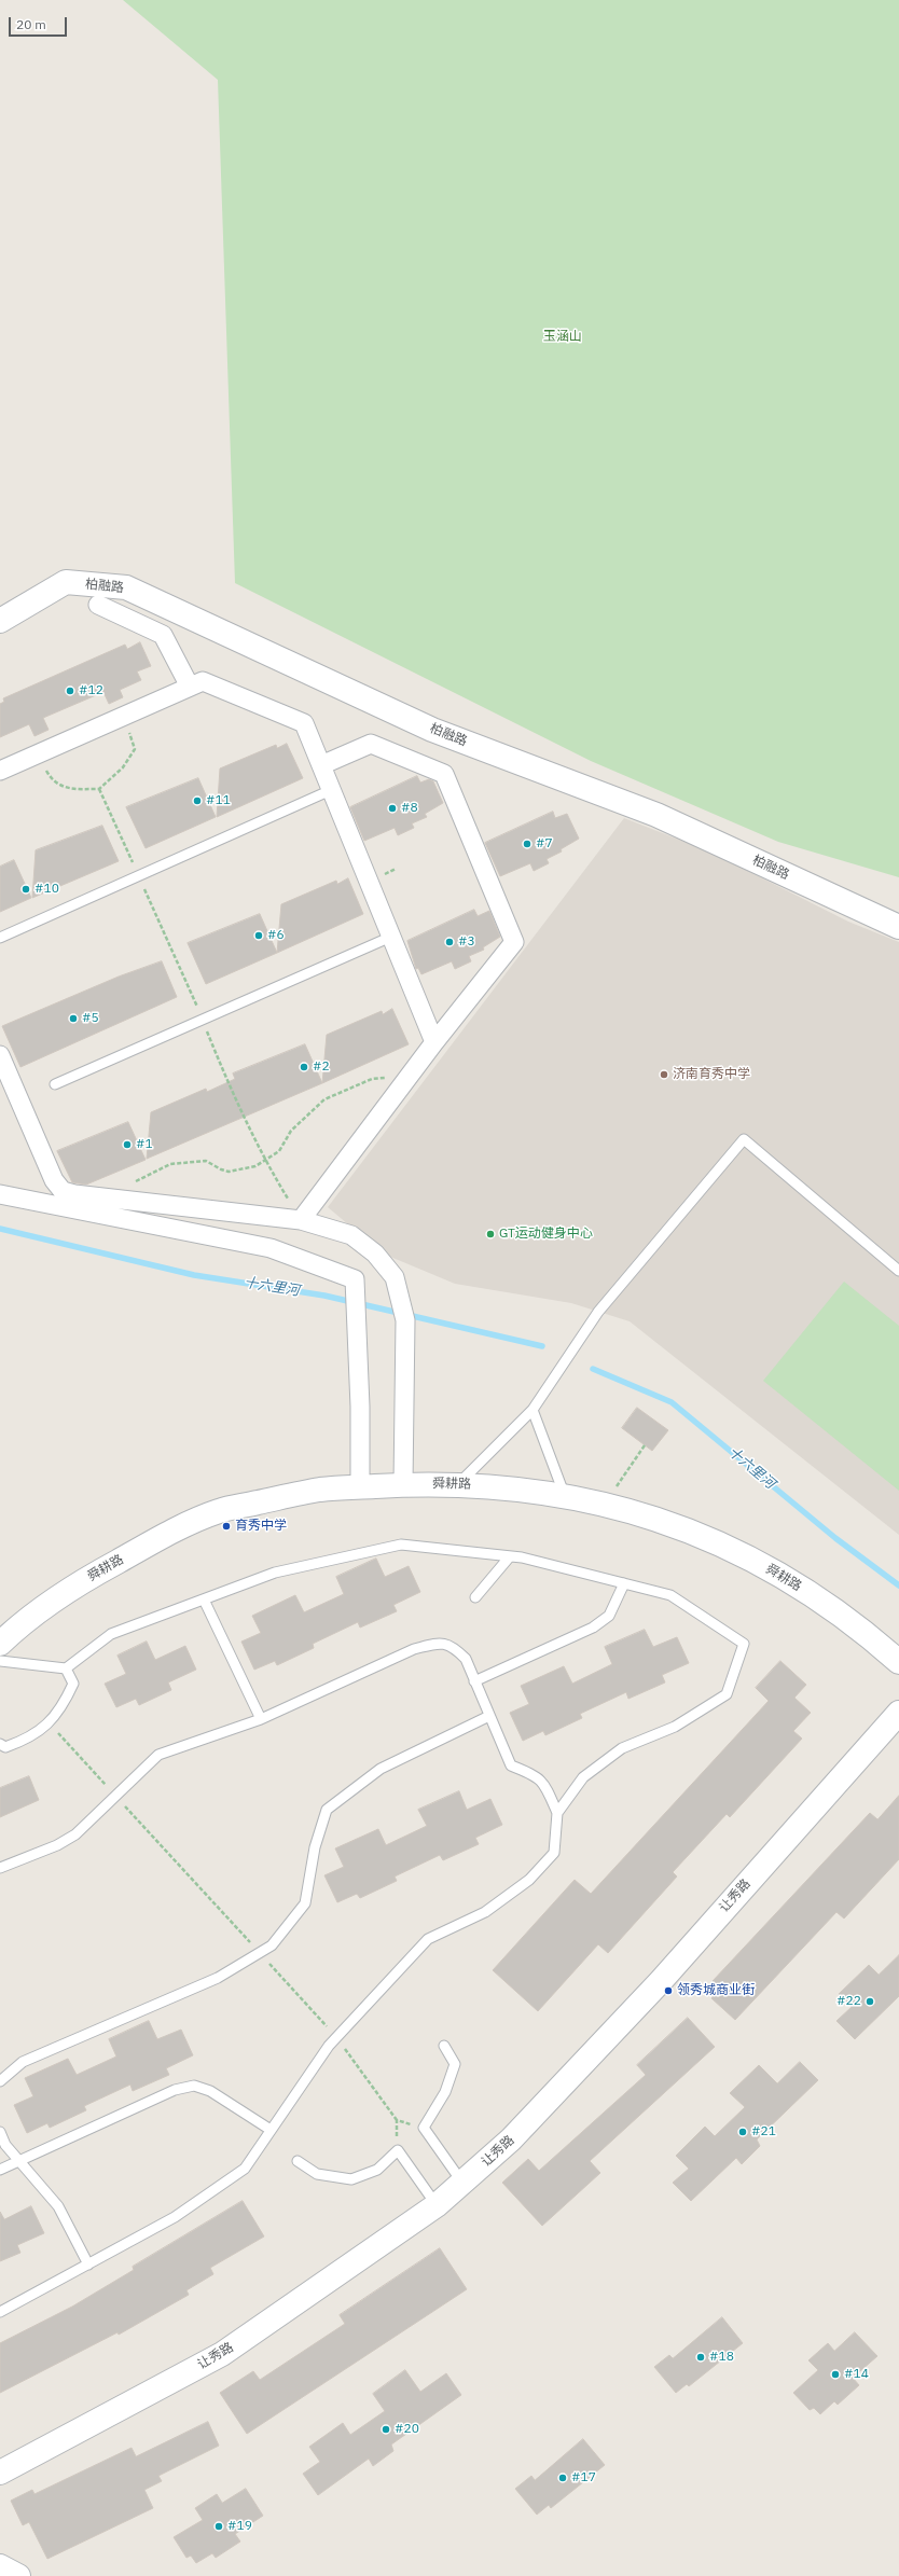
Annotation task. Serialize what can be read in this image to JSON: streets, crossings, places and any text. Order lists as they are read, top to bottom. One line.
{"streets":{"street":["柏融路","舜耕路","让秀路"]},"water":["十六里河"],"parks":["玉涵山"],"places":["#12","#11","#8","#7","#10","#6","#3","#5","#2","济南育秀中学","#1","GT运动健身中心","育秀中学","领秀城商业街","#22","#21","#18","#14","#20","#17","#19"],"scale_bar":"20 m"}
